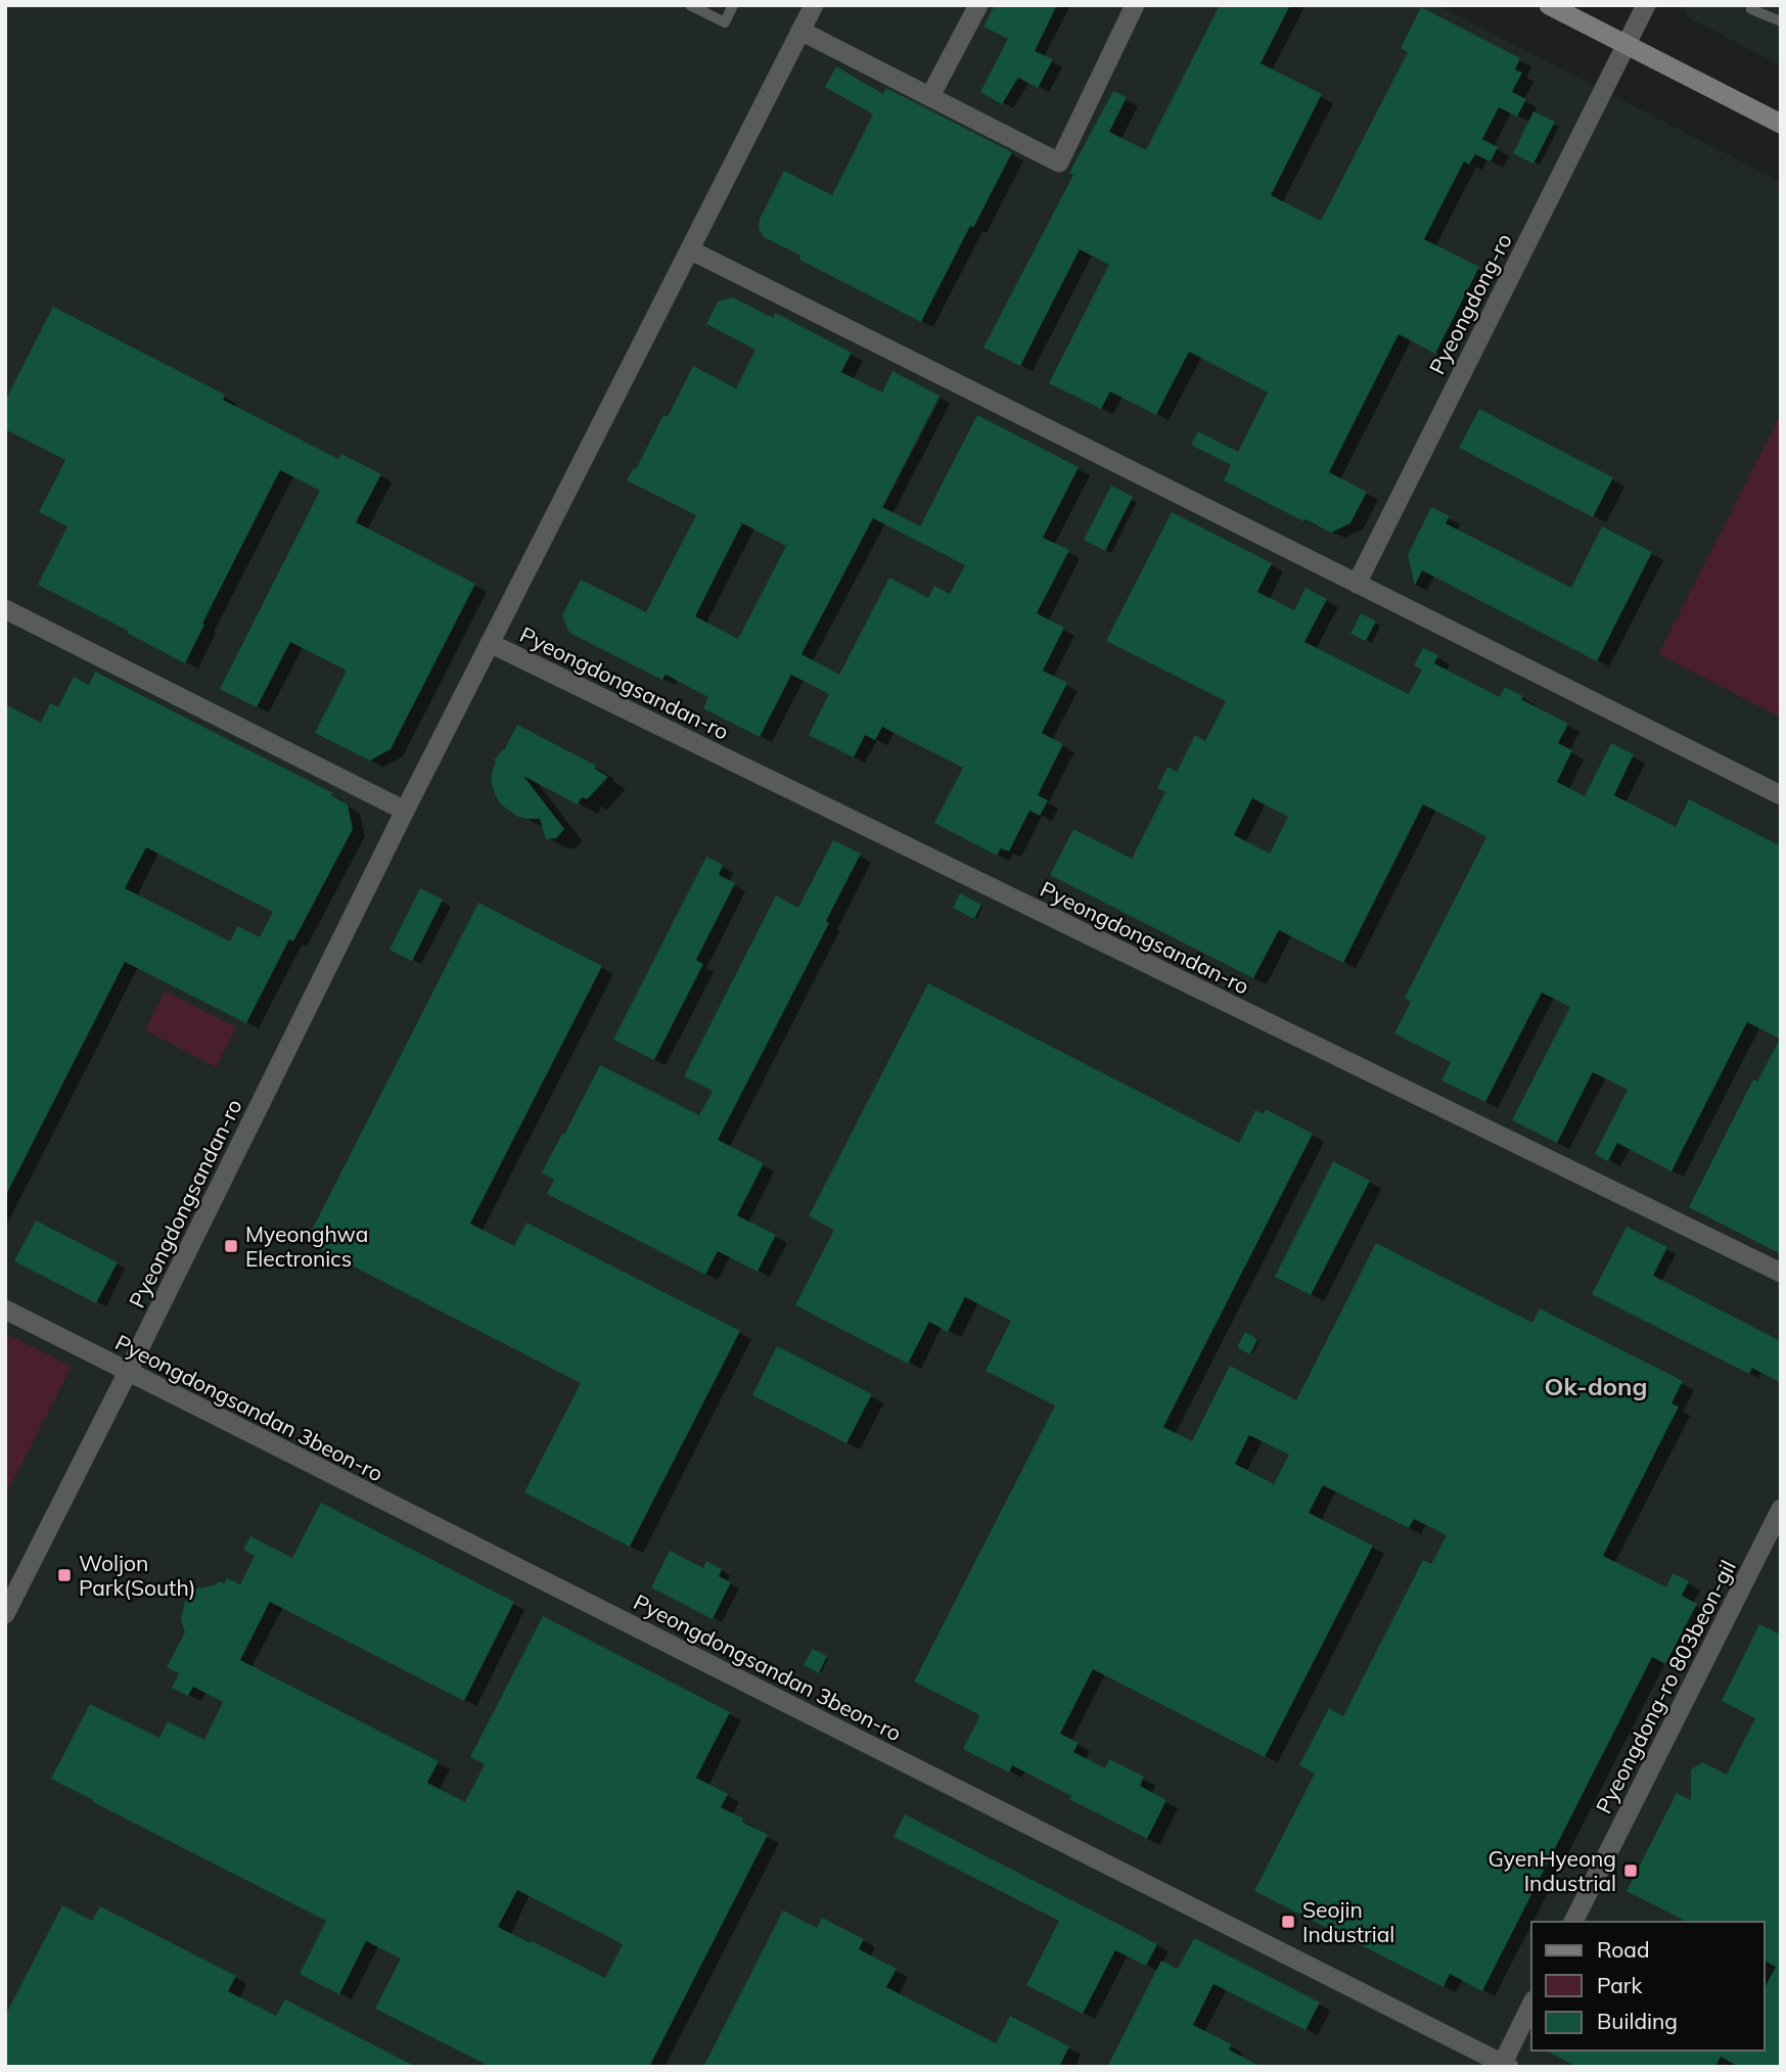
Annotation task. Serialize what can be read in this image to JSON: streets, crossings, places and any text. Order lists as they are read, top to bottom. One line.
{"streets":{"street":["Pyeongdong-ro","Pyeongdongsandan-ro","Pyeongdongsandan 3beon-ro","Pyeongdong-ro 803beon-gil"]},"crossings":[["Pyeongdongsandan-ro","Pyeongdongsandan 3beon-ro"]],"districts":["Ok-dong"],"places":{"transit":["Myeonghwa Electronics","Woljon Park(South)","GyenHyeong Industrial","Seojin Industrial"]},"legend":["Road","Park","Building"]}
